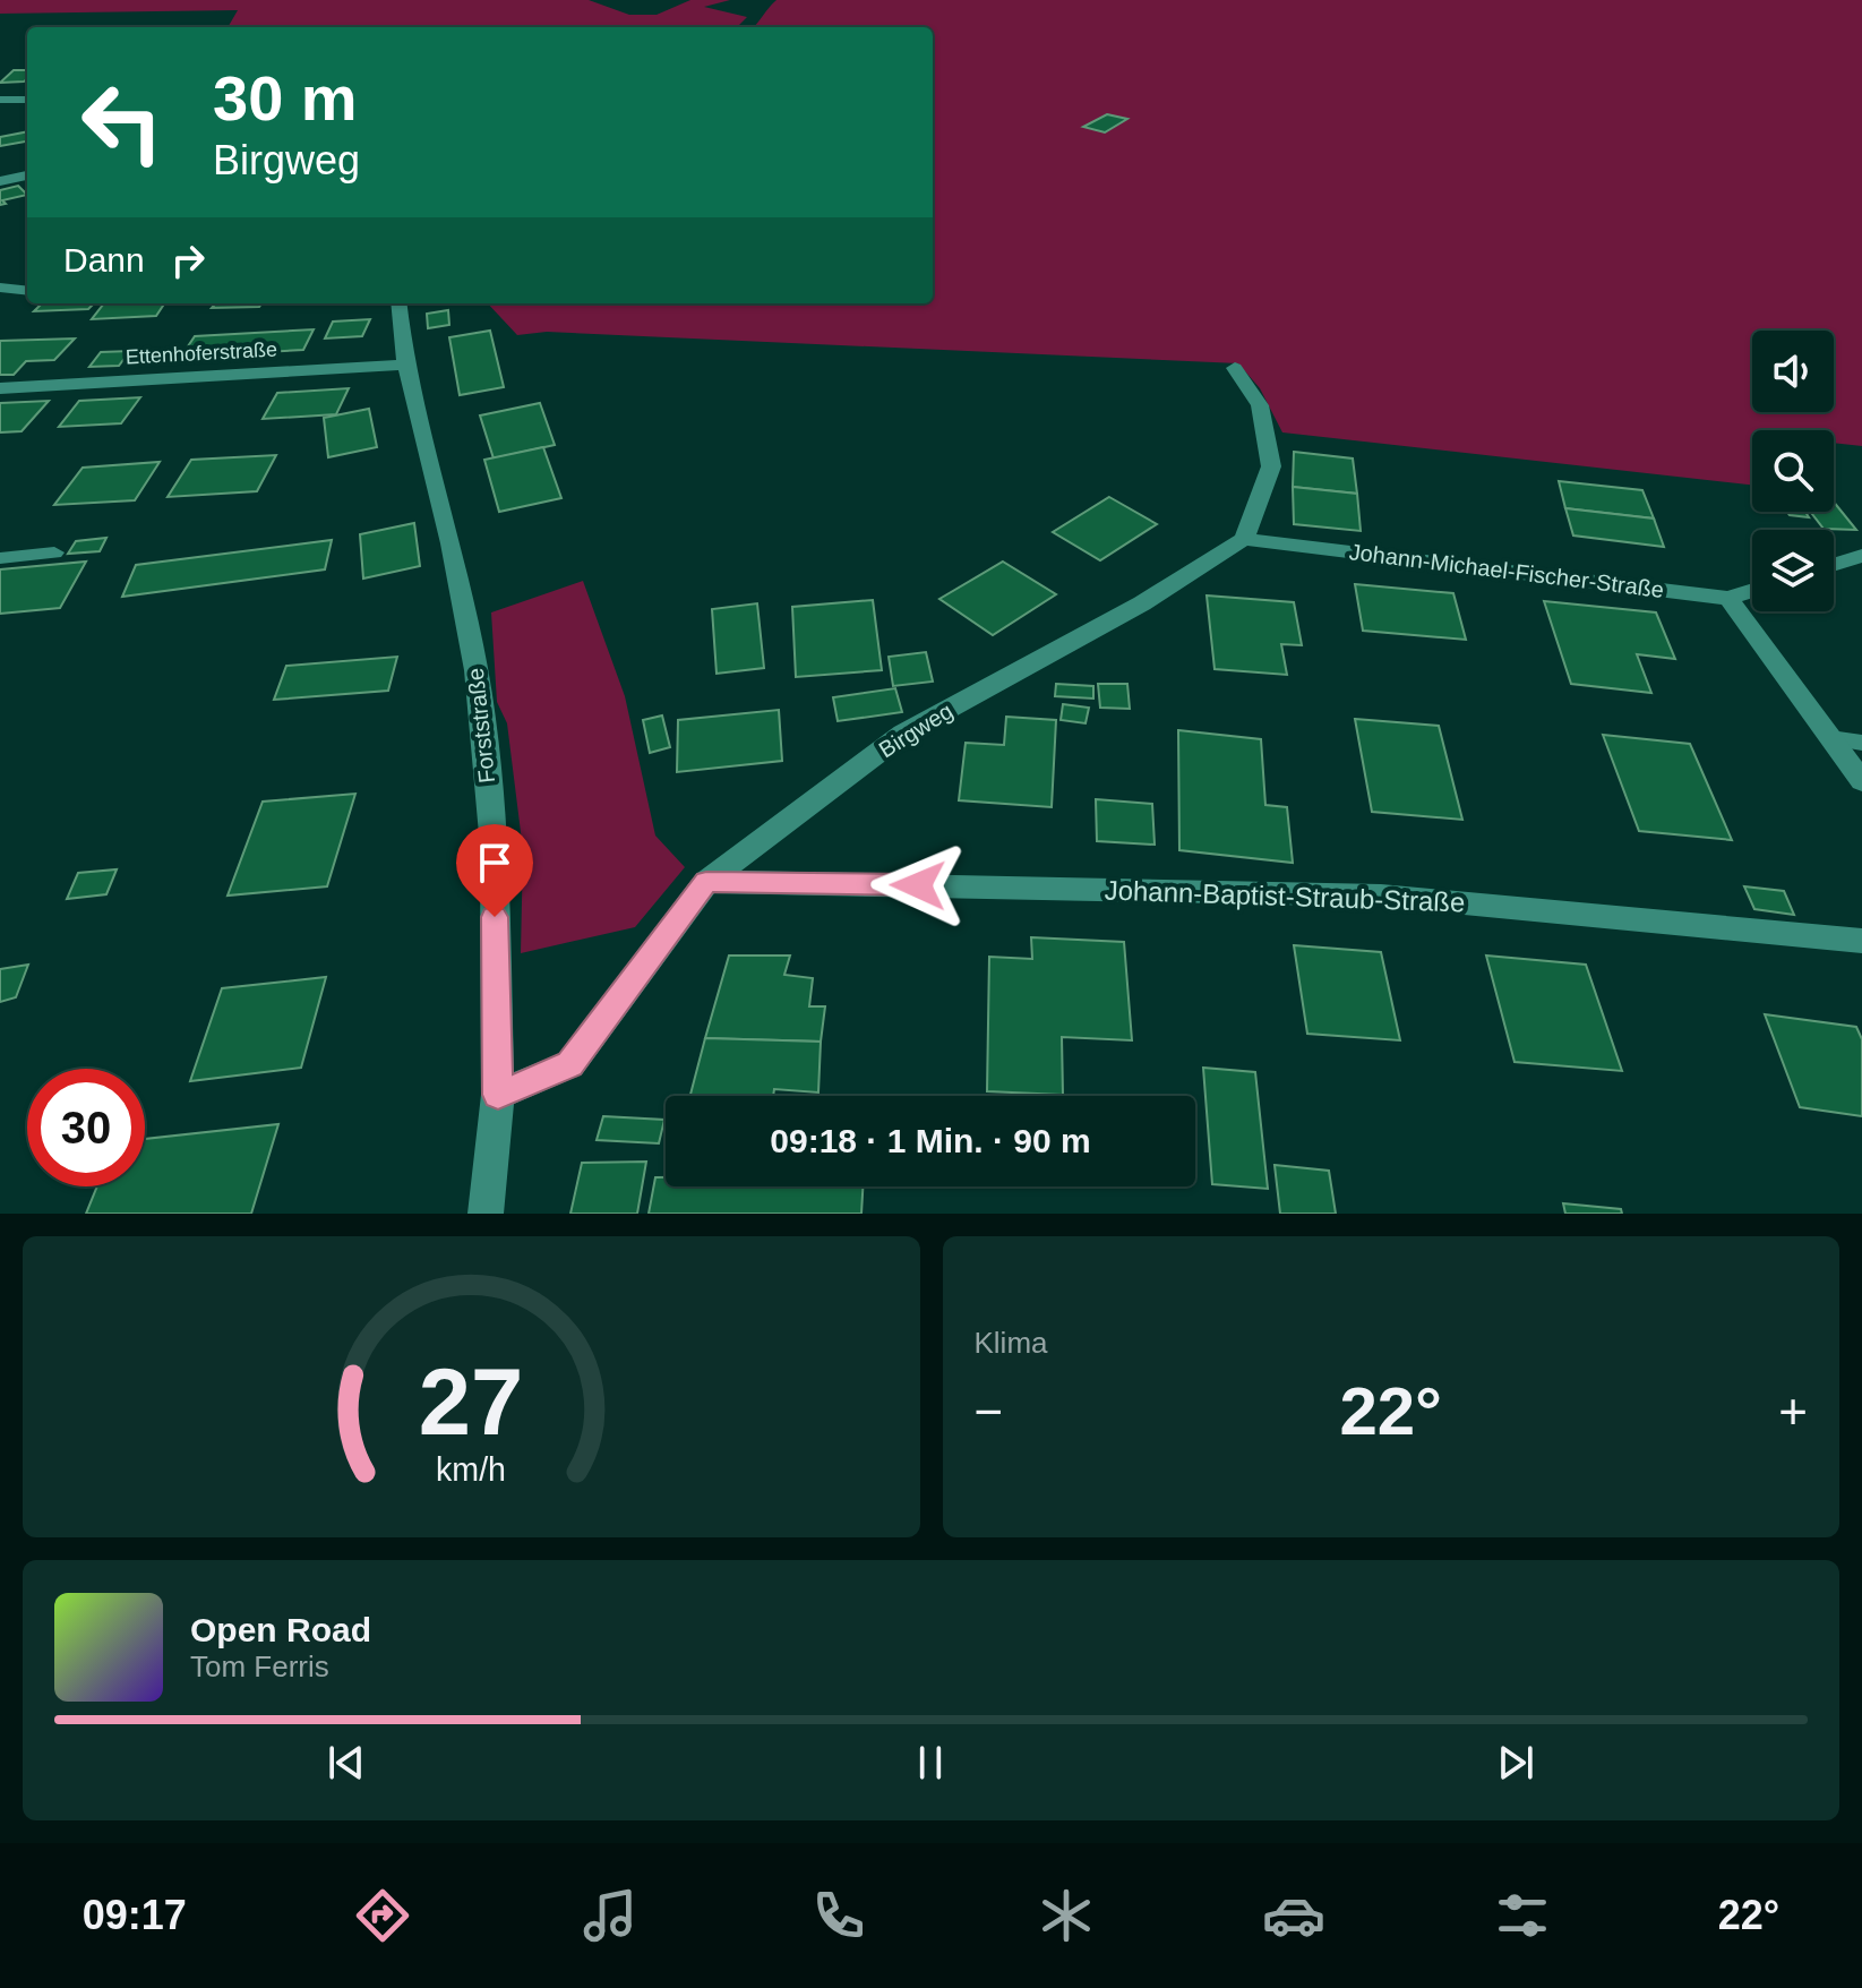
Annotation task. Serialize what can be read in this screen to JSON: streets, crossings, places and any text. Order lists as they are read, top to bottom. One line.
{"streets":{"street":["Ettenhoferstraße","Johann-Michael-Fischer-Straße","Forststraße","Birgweg","Johann-Baptist-Straub-Straße"]},"crossings":[["Ettenhoferstraße","Forststraße"],["Johann-Michael-Fischer-Straße","Birgweg"],["Forststraße","Birgweg"],["Birgweg","Johann-Baptist-Straub-Straße"]],"page":{"turn":["30 m","Birgweg"],"then":"Dann","limit":"30","trip":"09:18 · 1 Min. · 90 m","tile":"Klima","heat":["−","22°","+"],"song":["Open Road","Tom Ferris"],"tabs":["09:17","22°"],"gauge":["27","km/h"]}}
